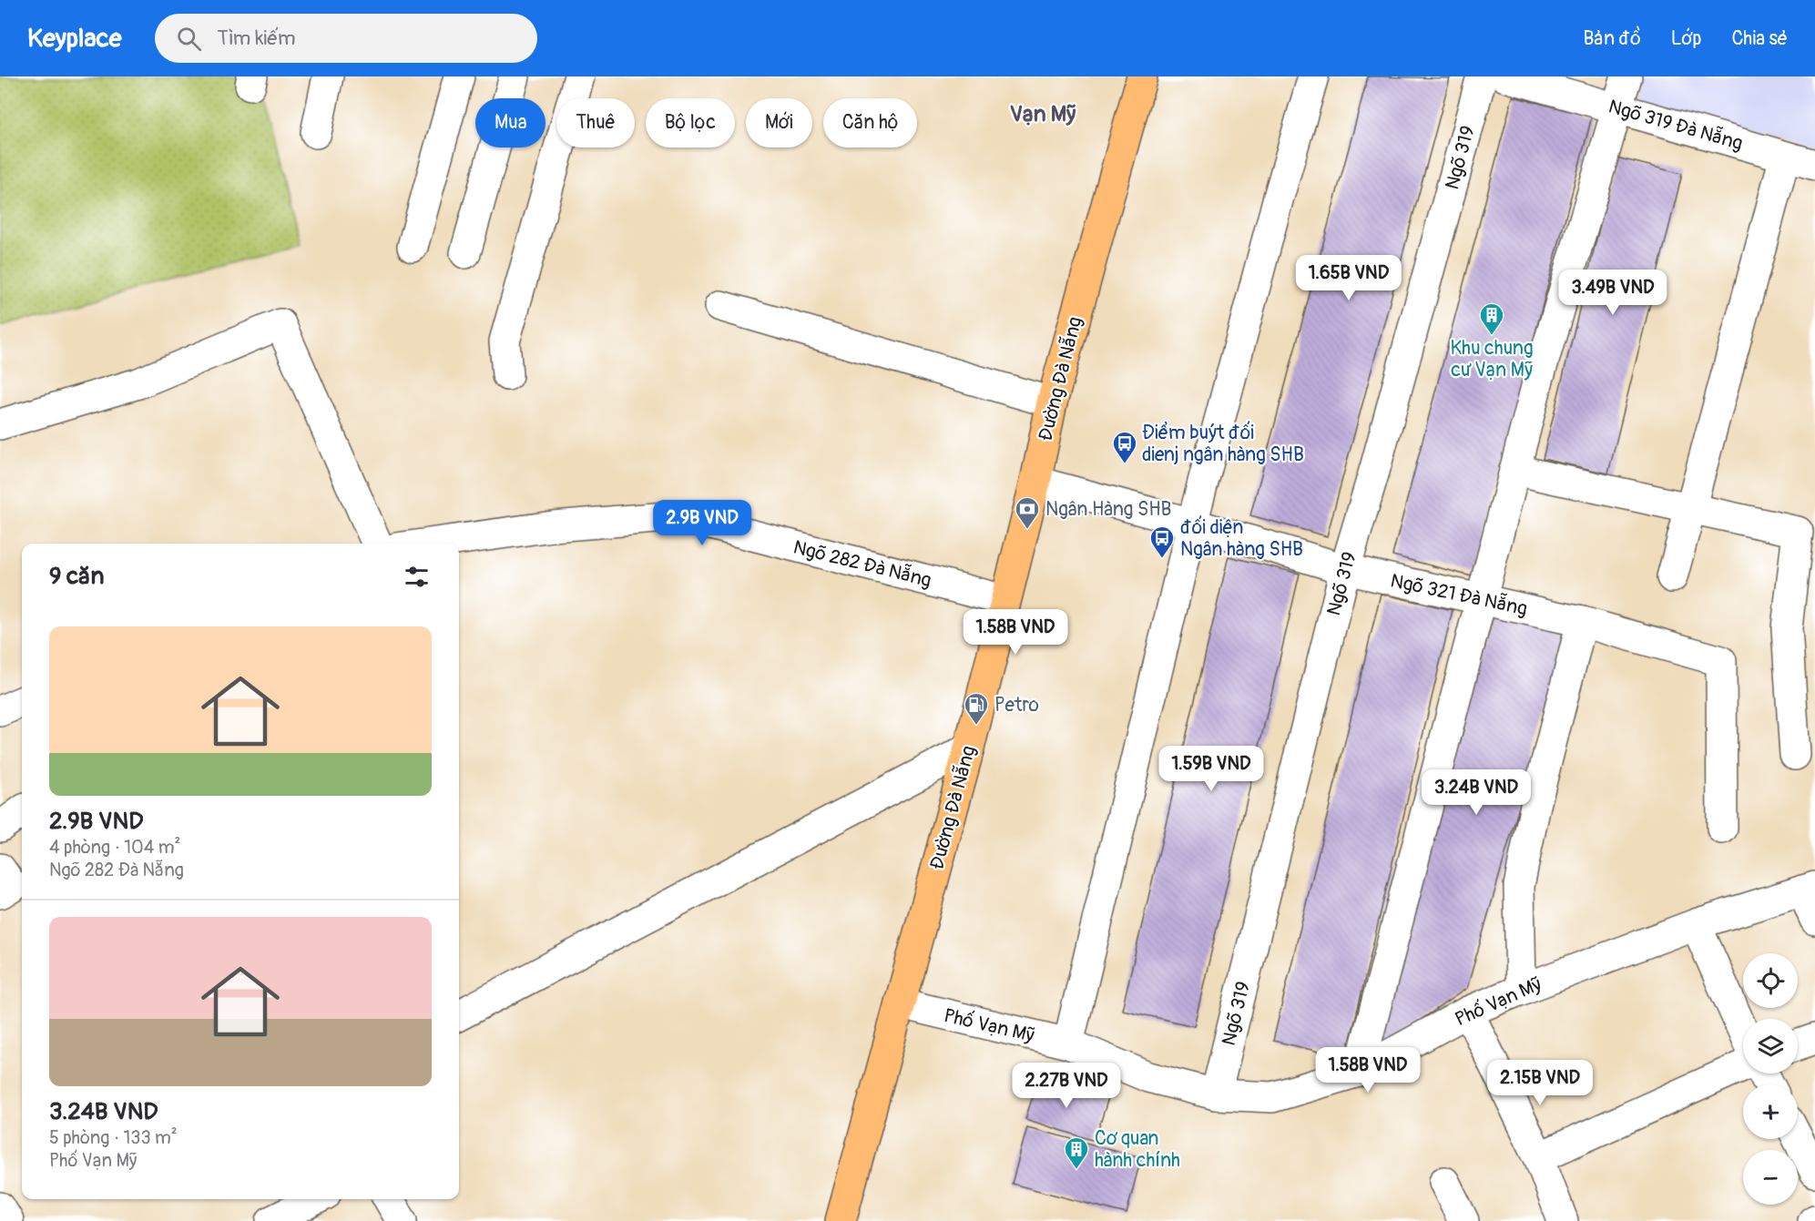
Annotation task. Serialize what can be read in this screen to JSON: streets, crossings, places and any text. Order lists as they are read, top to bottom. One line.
{"streets":{"main road":["Đường Đà Nẵng"],"street":["Ngõ 319 Đà Nẵng","Ngõ 319","Ngõ 282 Đà Nẵng","Ngõ 321 Đà Nẵng","Phố Vạn Mỹ"]},"crossings":[["Ngõ 319","Ngõ 321 Đà Nẵng"],["Ngõ 319","Phố Vạn Mỹ"],["Đường Đà Nẵng","Ngõ 282 Đà Nẵng"],["Đường Đà Nẵng","Ngõ 321 Đà Nẵng"],["Đường Đà Nẵng","Phố Vạn Mỹ"]],"districts":["Vạn Mỹ"],"places":{"building":["Khu chung cư Vạn Mỹ","Cơ quan hành chính"],"bus stop":["Điểm buýt đối dienj ngân hàng SHB","đối diện Ngân hàng SHB"],"bank":["Ngân Hàng SHB"],"fuel station":["Petro"]},"page":{"header":"Keyplace","search":"Tìm kiếm","nav":["Bản đồ","Lớp","Chia sẻ"],"chip":["Mua","Thuê","Bộ lọc","Mới","Căn hộ"],"price":["1.65B VND","3.49B VND","2.9B VND","1.58B VND","1.59B VND","3.24B VND","1.58B VND","2.15B VND","2.27B VND"],"heading":"9 căn","list":[{"name":"2.9B VND","note":"4 phòng · 104 m² · Ngõ 282 Đà Nẵng"},{"name":"3.24B VND","note":"5 phòng · 133 m² · Phố Vạn Mỹ"}],"map_buttons":["+","−"]}}
